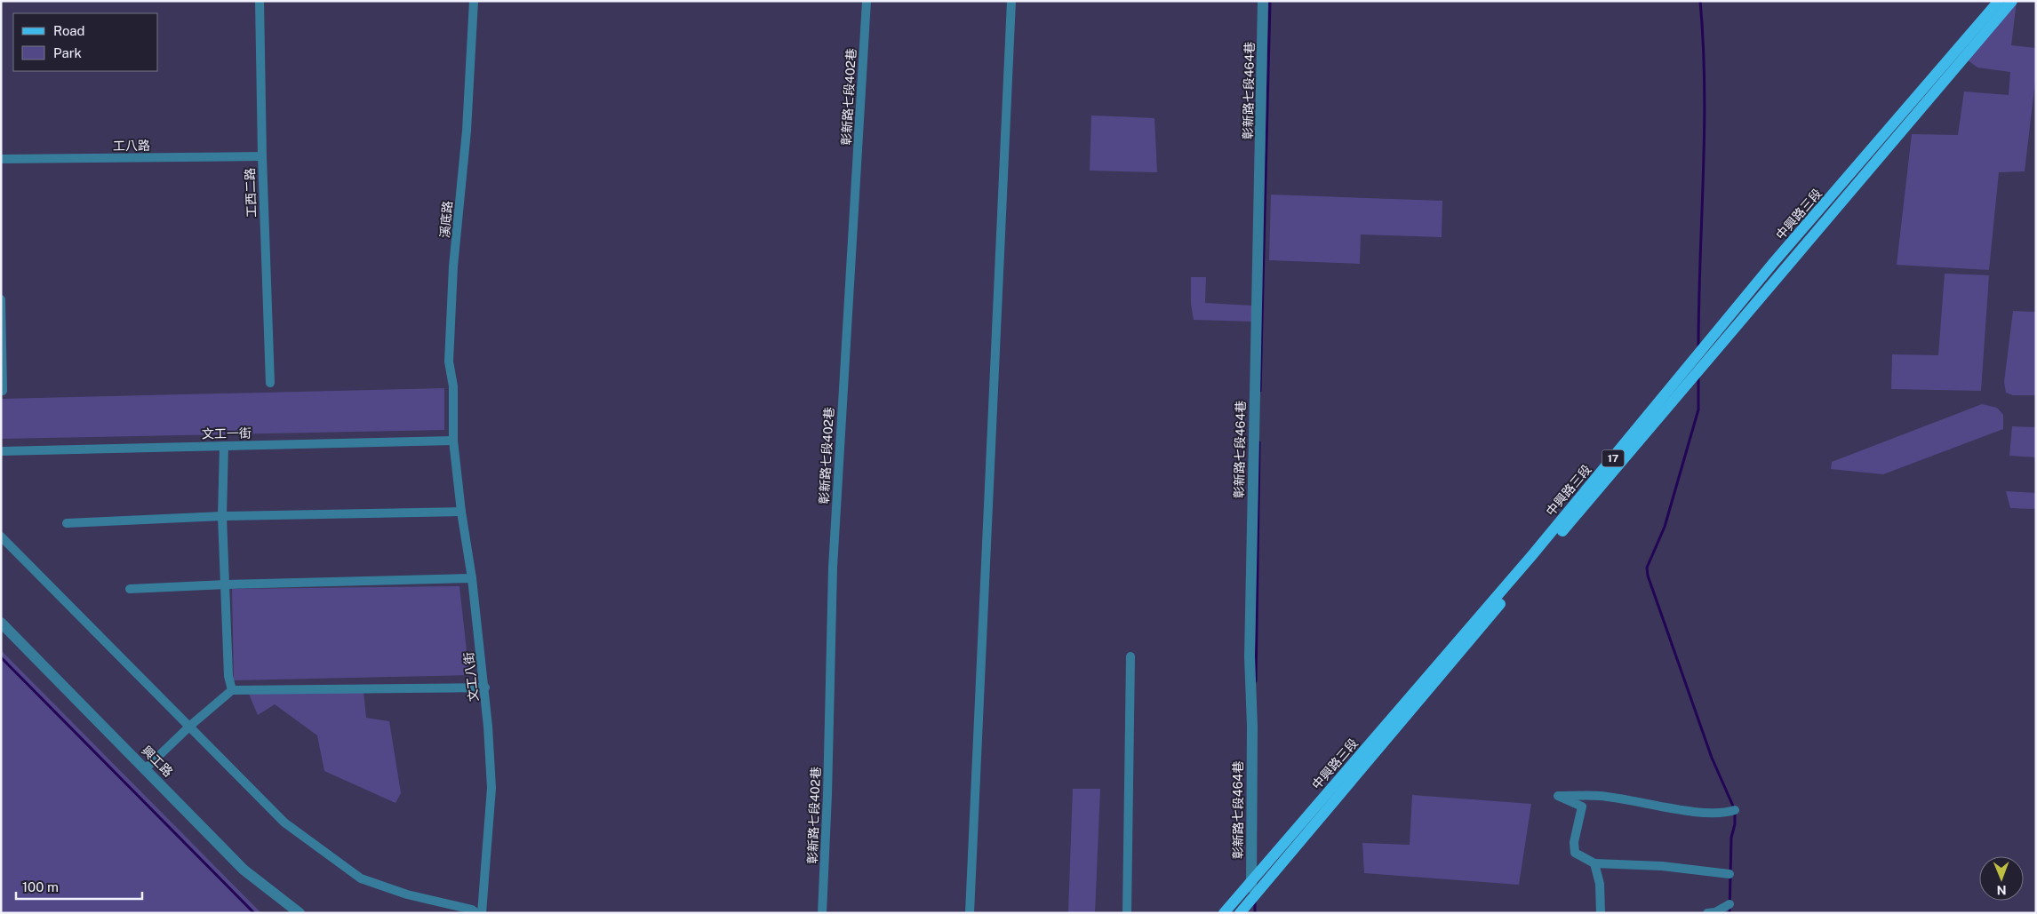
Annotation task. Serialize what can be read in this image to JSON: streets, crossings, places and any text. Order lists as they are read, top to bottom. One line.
{"streets":{"main road":["中興路三段","17"],"street":["彰新路七段464巷","彰新路七段402巷","工八路","工西二路","溪底路","文工一街","文工八街","興工路"]},"crossings":[["彰新路七段464巷","中興路三段"],["工八路","工西二路"],["溪底路","文工一街"],["溪底路","文工八街"],["文工一街","文工八街"]],"legend":["Road","Park"],"scale_bar":"100 m","north":"bottom"}
